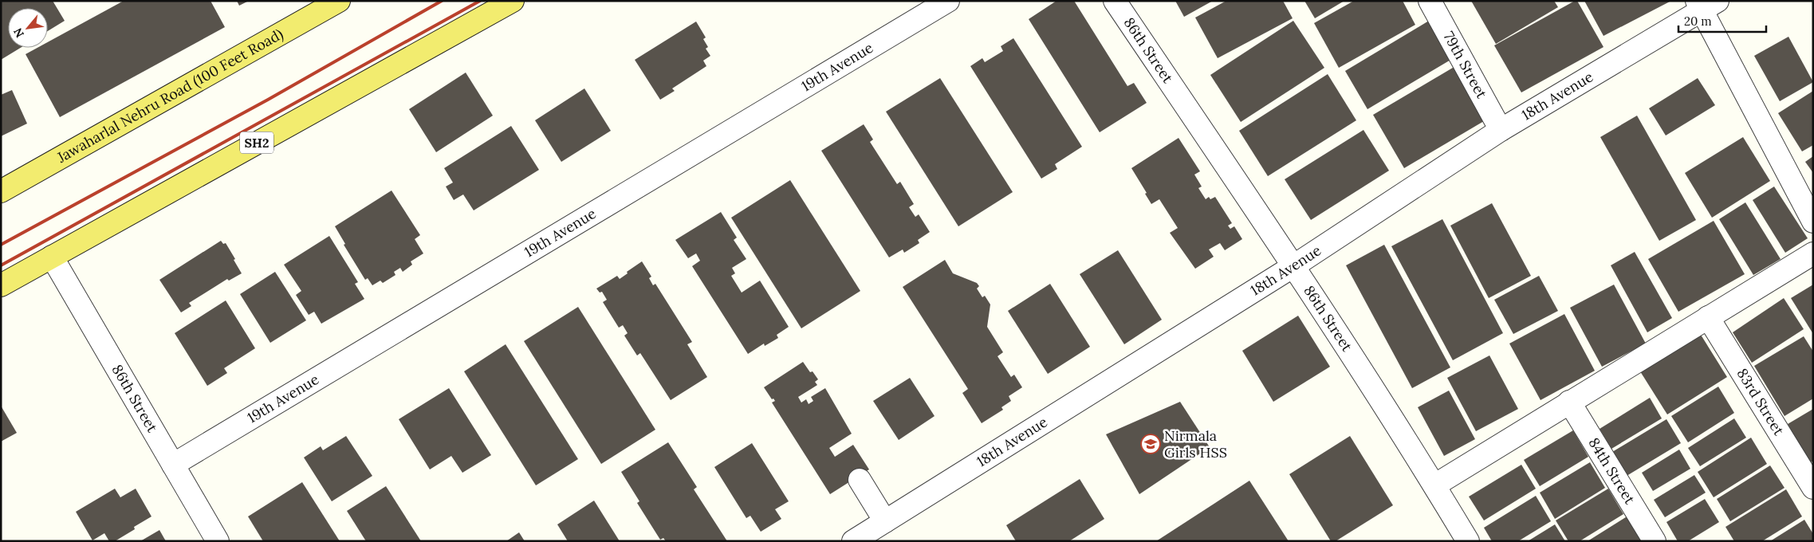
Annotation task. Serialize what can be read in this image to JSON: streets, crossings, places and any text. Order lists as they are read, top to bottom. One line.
{"streets":{"main road":["Jawaharlal Nehru Road (100 Feet Road)","SH2"],"street":["86th Street","79th Street","19th Avenue","18th Avenue","83rd Street","84th Street"]},"crossings":[["86th Street","19th Avenue"],["86th Street","18th Avenue"],["86th Street","SH2"],["79th Street","18th Avenue"]],"places":{"school or university":["Nirmala Girls HSS"]},"scale_bar":"20 m","north":"bottom left"}
